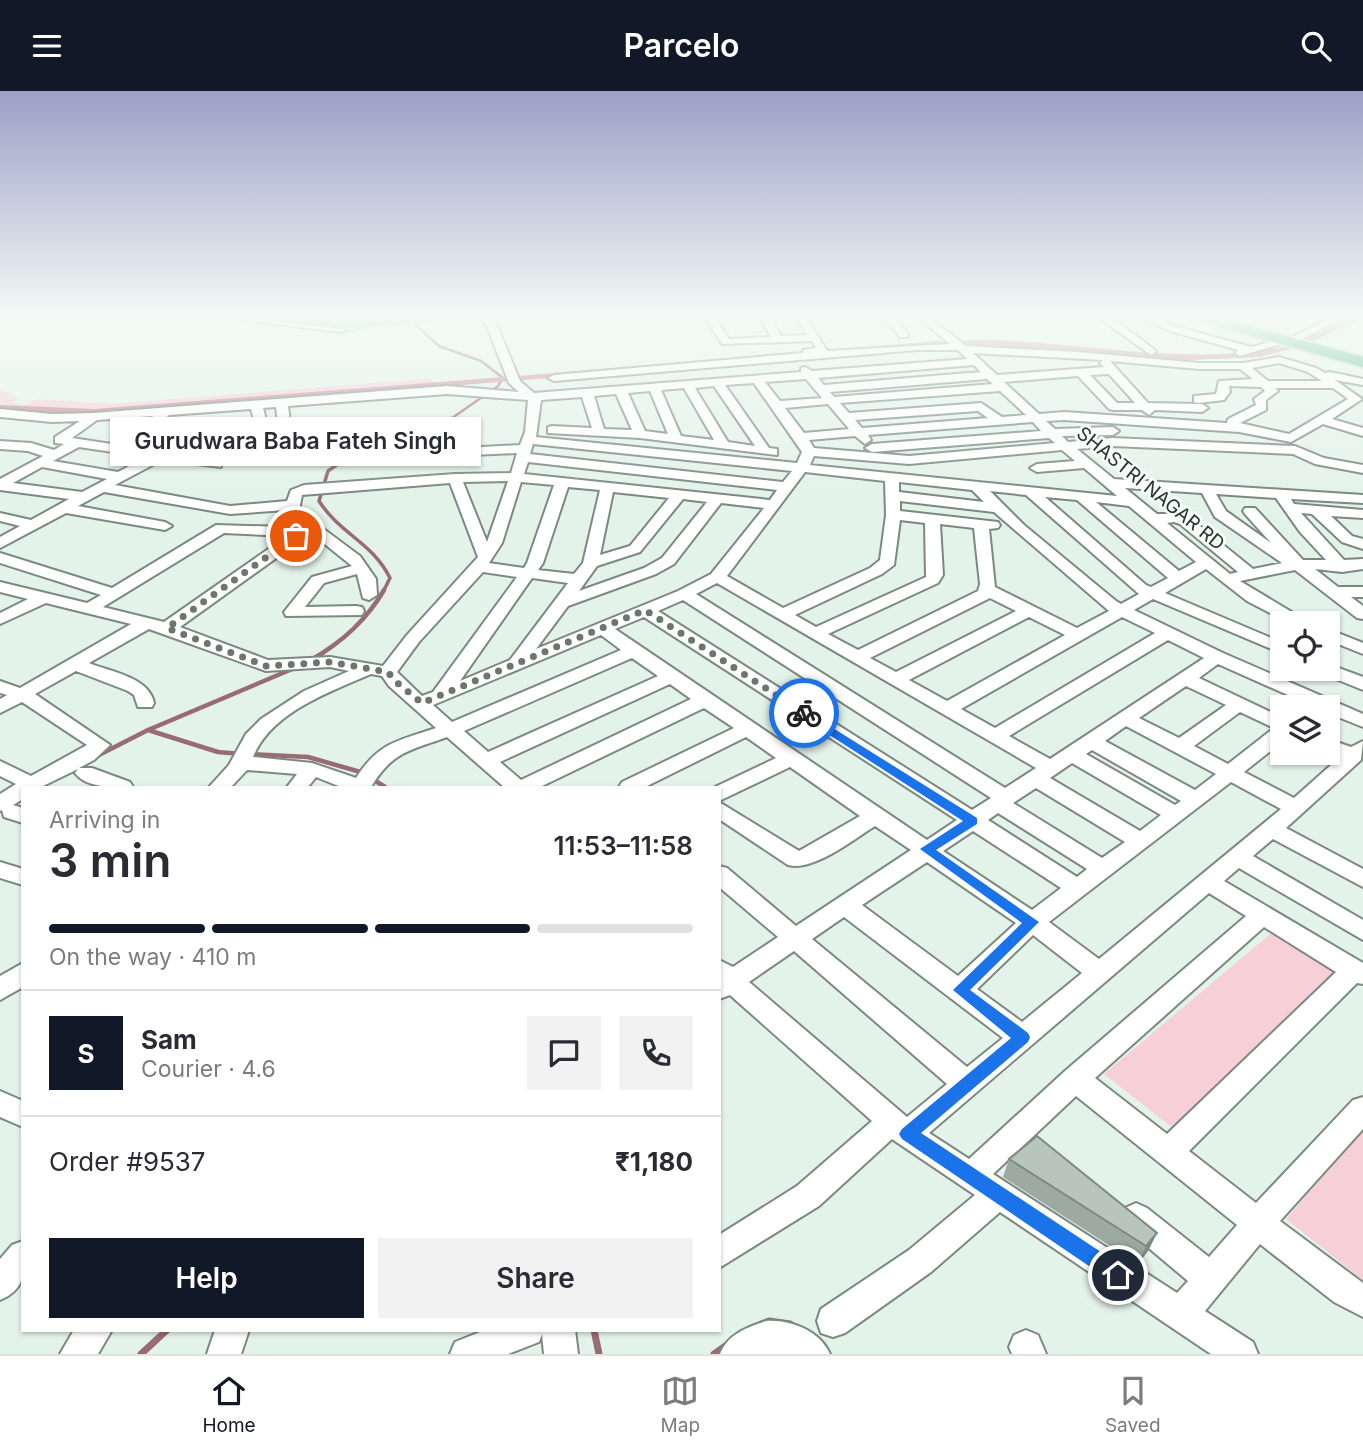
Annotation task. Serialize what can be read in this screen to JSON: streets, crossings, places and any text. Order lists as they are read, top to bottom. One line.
{"streets":{"street":["SHASTRI NAGAR RD"]},"places":["Gurudwara Baba Fateh Singh"],"page":{"header":"Parcelo","bubble":"Gurudwara Baba Fateh Singh","heading":["3 min","Arriving in","11:53–11:58"],"panel":["Sam","Courier · 4.6","Order #9537","₹1,180"],"bar":"On the way · 410 m","round":"S","buttons":["Help","Share"],"tabs":["Home","Map","Saved"]}}
